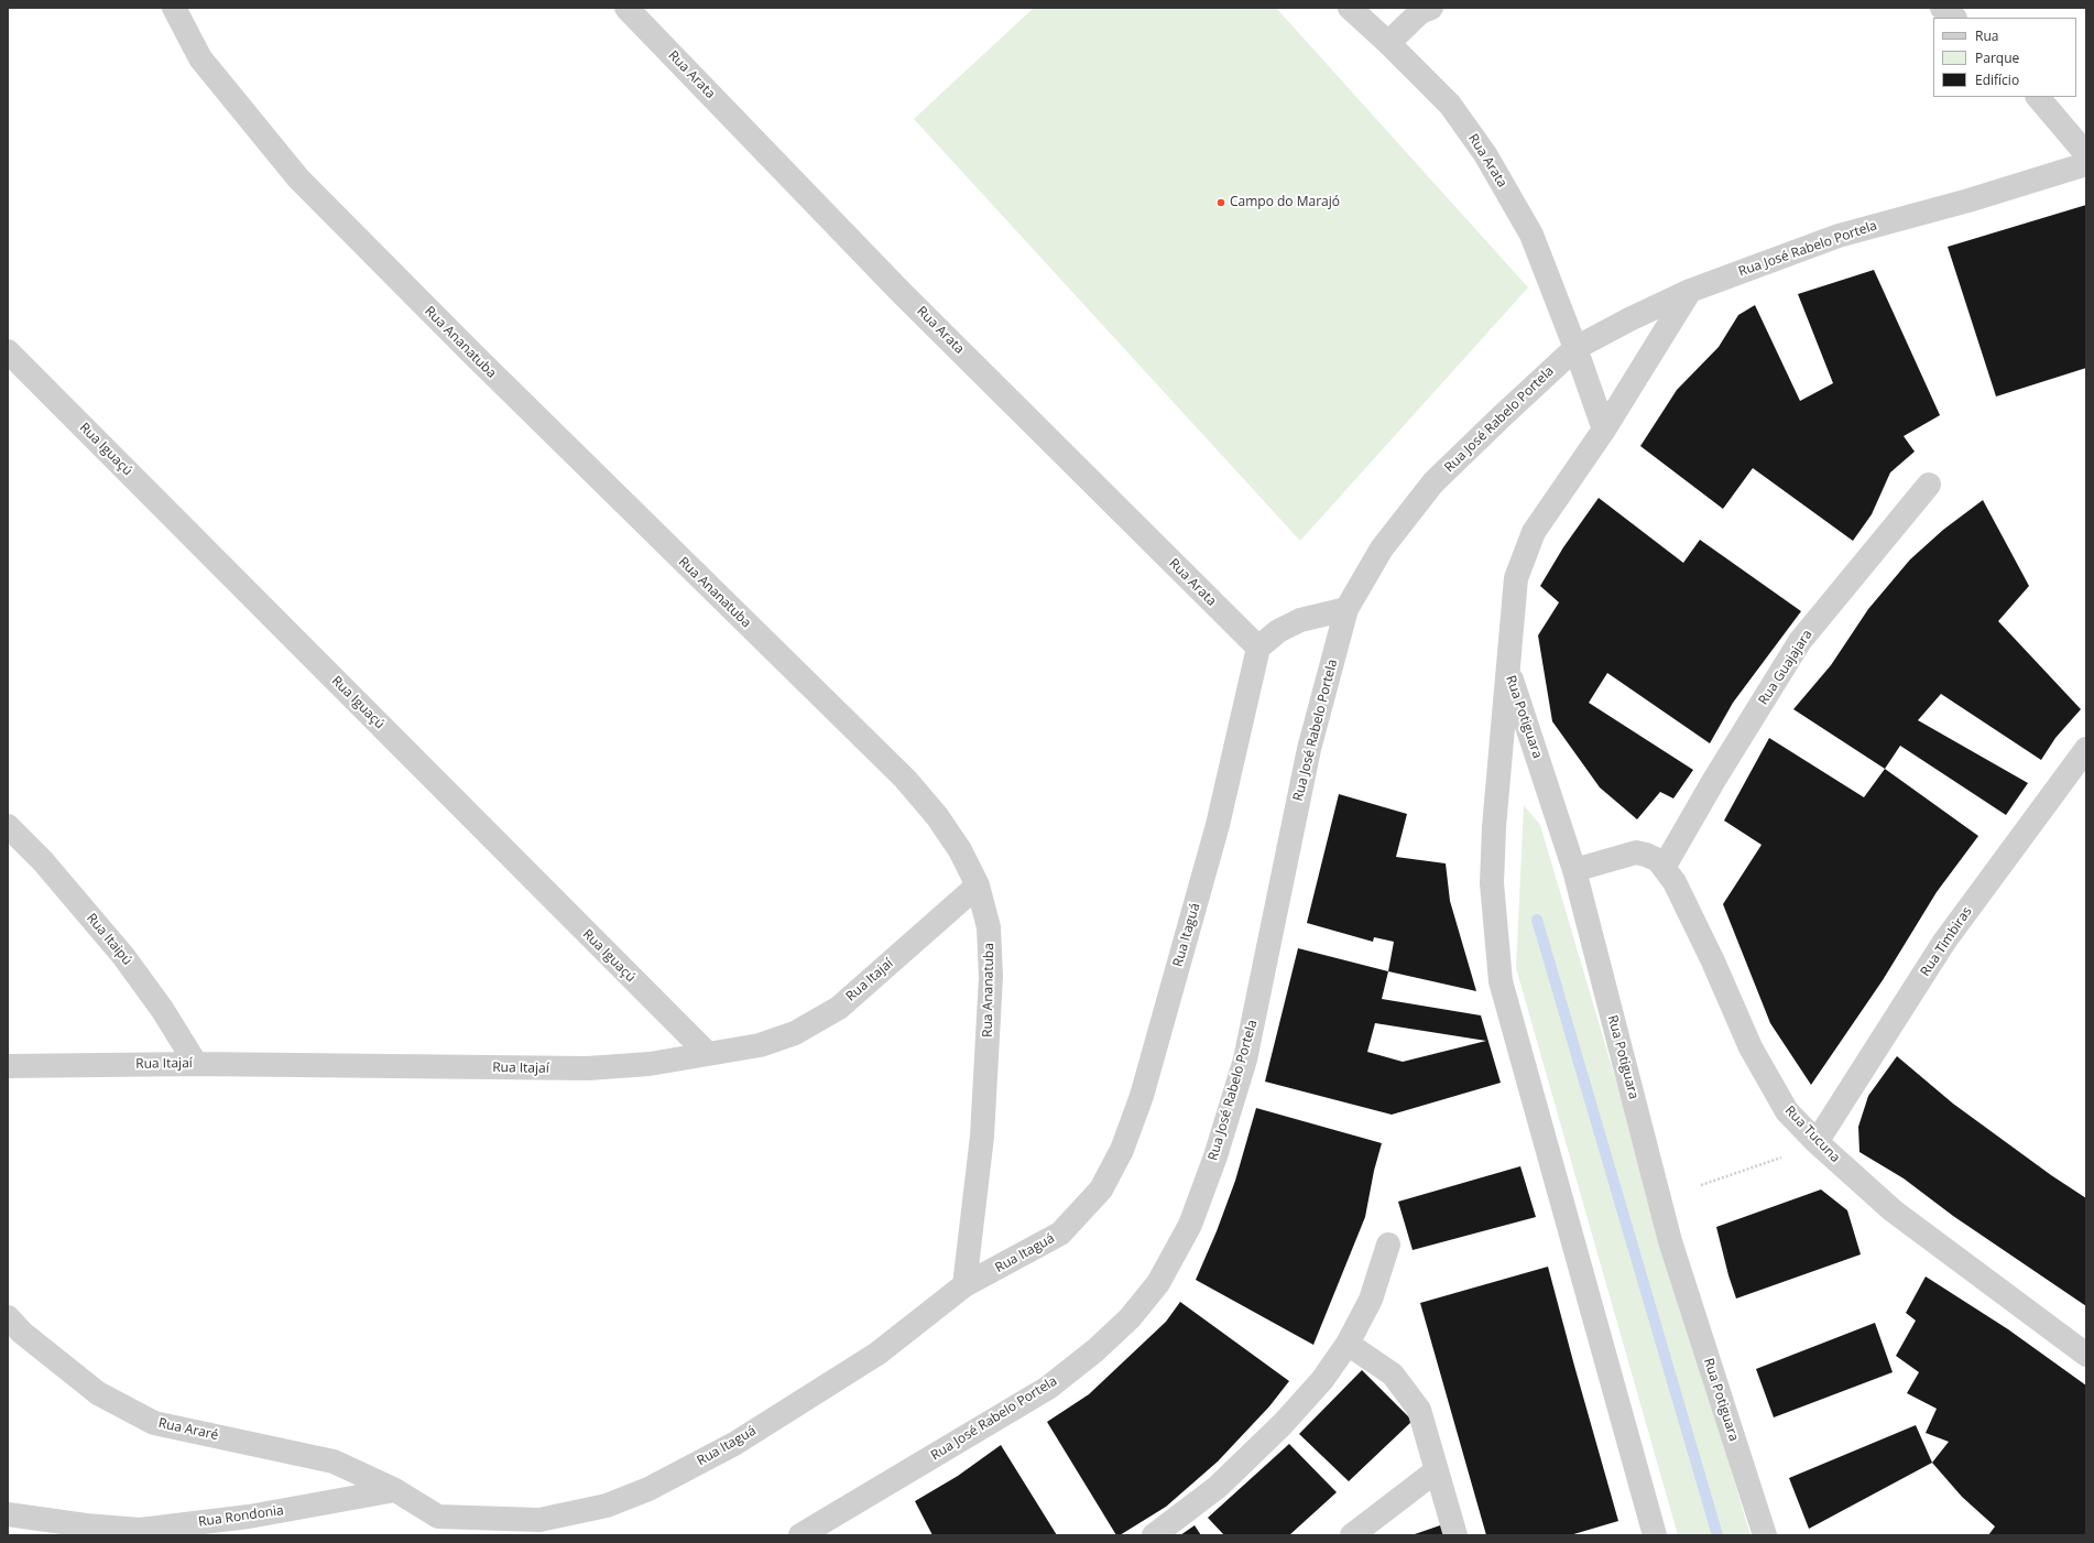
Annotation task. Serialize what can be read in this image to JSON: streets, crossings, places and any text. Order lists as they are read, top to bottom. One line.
{"streets":{"street":["Rua Arata","Rua José Rabelo Portela","Rua Ananatuba","Rua Iguaçú","Rua Guajajara","Rua Potiguara","Rua Itaguá","Rua Itaipú","Rua Timbiras","Rua Itajaí","Rua Tucuna","Rua Araré","Rua Rondonia"]},"crossings":[["Rua Arata","Rua José Rabelo Portela"],["Rua Arata","Rua Itaguá"],["Rua Ananatuba","Rua Itaguá"],["Rua Ananatuba","Rua Itajaí"],["Rua Iguaçú","Rua Itajaí"],["Rua Guajajara","Rua Tucuna"],["Rua Itaguá","Rua Araré"],["Rua Itaguá","Rua Rondonia"],["Rua Itaipú","Rua Itajaí"],["Rua Timbiras","Rua Tucuna"],["Rua Araré","Rua Rondonia"]],"places":["Campo do Marajó"],"legend":["Rua","Parque","Edifício"]}
